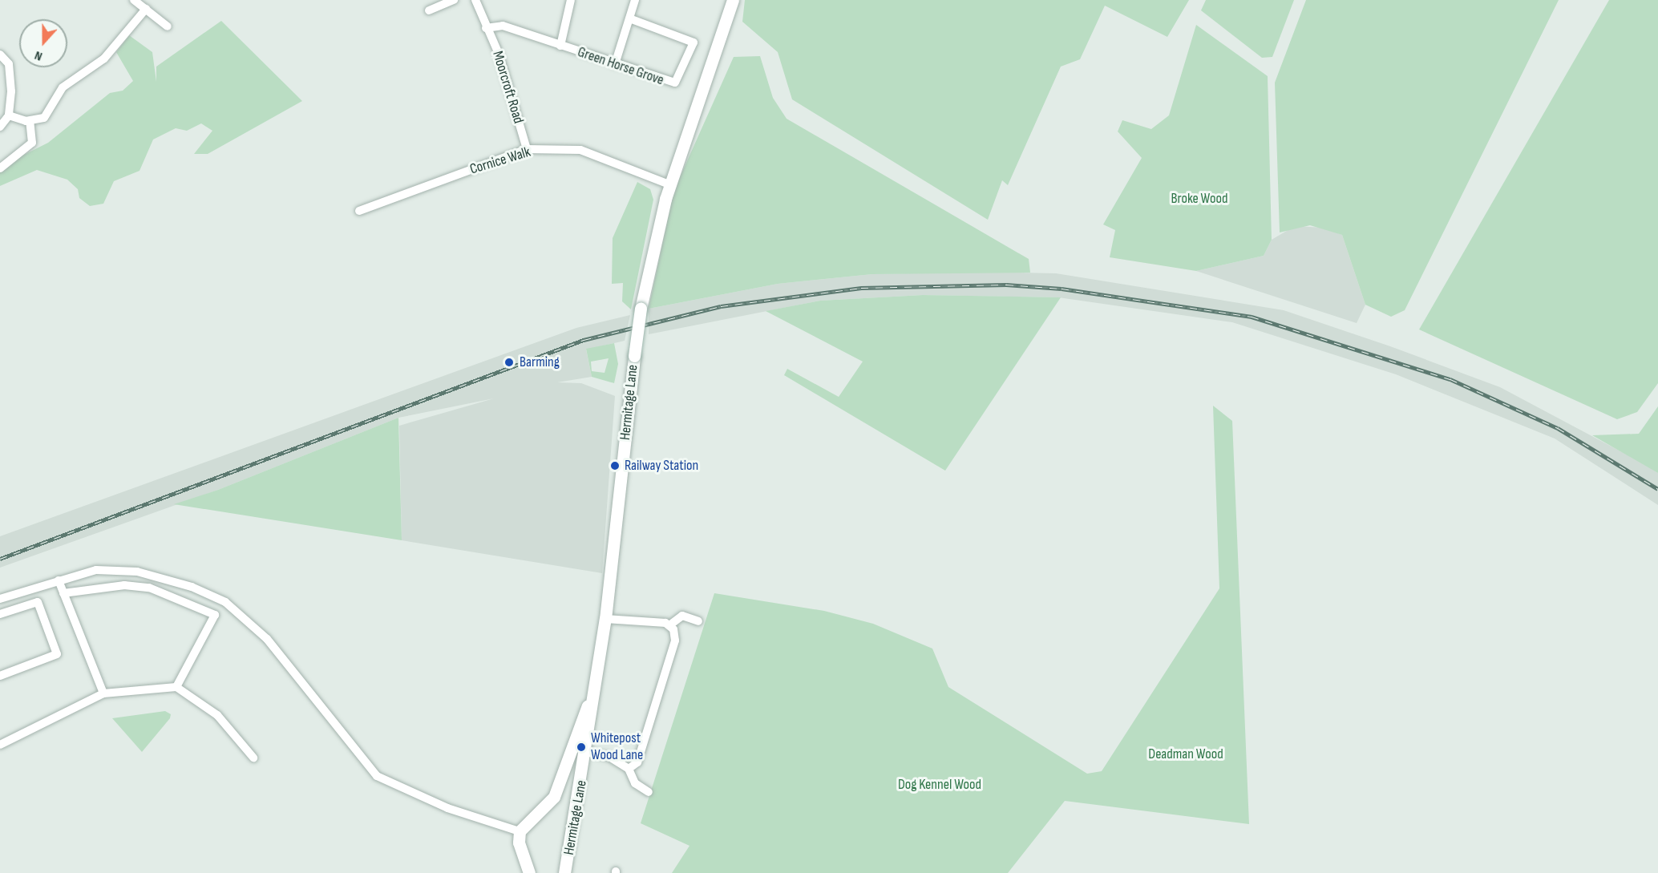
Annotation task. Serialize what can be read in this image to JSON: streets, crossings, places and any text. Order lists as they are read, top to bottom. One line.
{"streets":{"main road":["Hermitage Lane"],"street":["Green Horse Grove","Moorcroft Road","Cornice Walk"]},"crossings":[["Green Horse Grove","Moorcroft Road"],["Moorcroft Road","Cornice Walk"],["Cornice Walk","Hermitage Lane"]],"parks":["Broke Wood","Deadman Wood","Dog Kennel Wood"],"places":["Barming","Railway Station","Whitepost Wood Lane"],"north":"bottom"}
